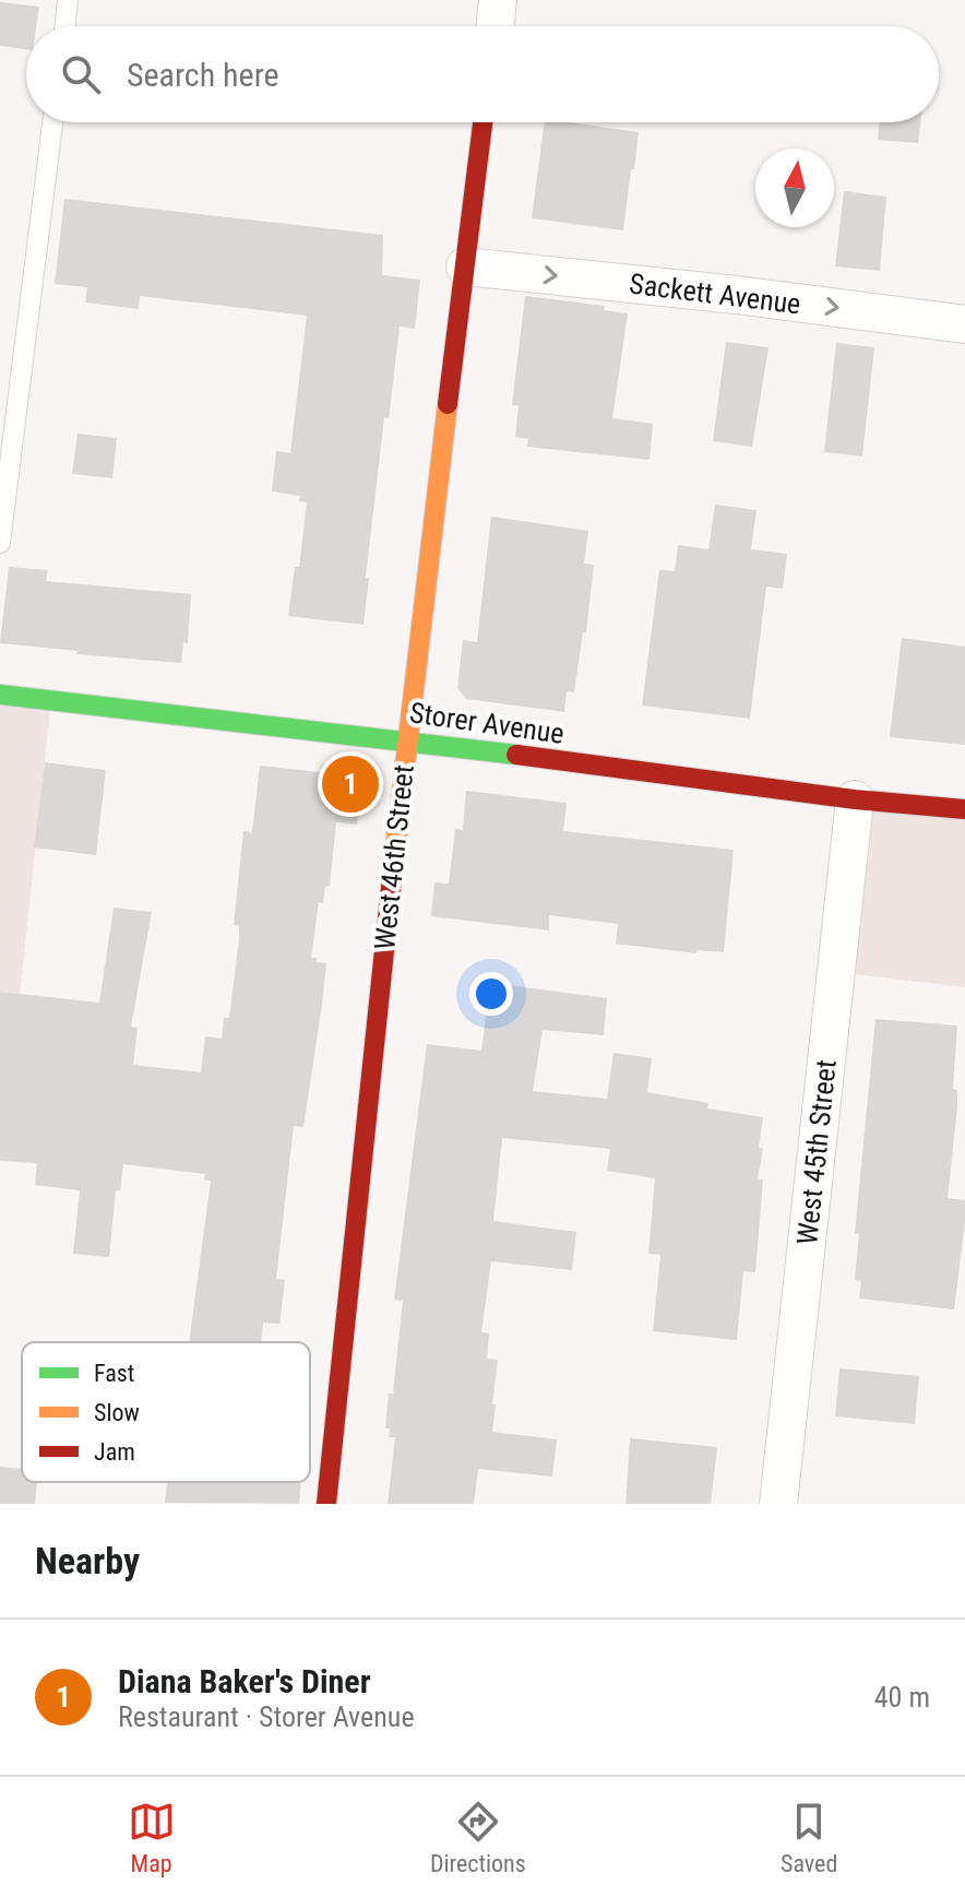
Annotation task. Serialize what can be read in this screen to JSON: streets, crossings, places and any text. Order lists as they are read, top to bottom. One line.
{"streets":{"street":["Sackett Avenue","Storer Avenue","West 46th Street","West 45th Street"]},"crossings":[["Sackett Avenue","West 46th Street"],["Storer Avenue","West 46th Street"],["Storer Avenue","West 45th Street"]],"one_way":["Sackett Avenue"],"legend":["Fast","Slow","Jam"],"north":"top","page":{"search":"Search here","pins":"1","heading":"Nearby","list":[{"mark":"1","name":"Diana Baker's Diner","note":"Restaurant · Storer Avenue","value":"40 m"}],"nav":["Map","Directions","Saved"]}}
